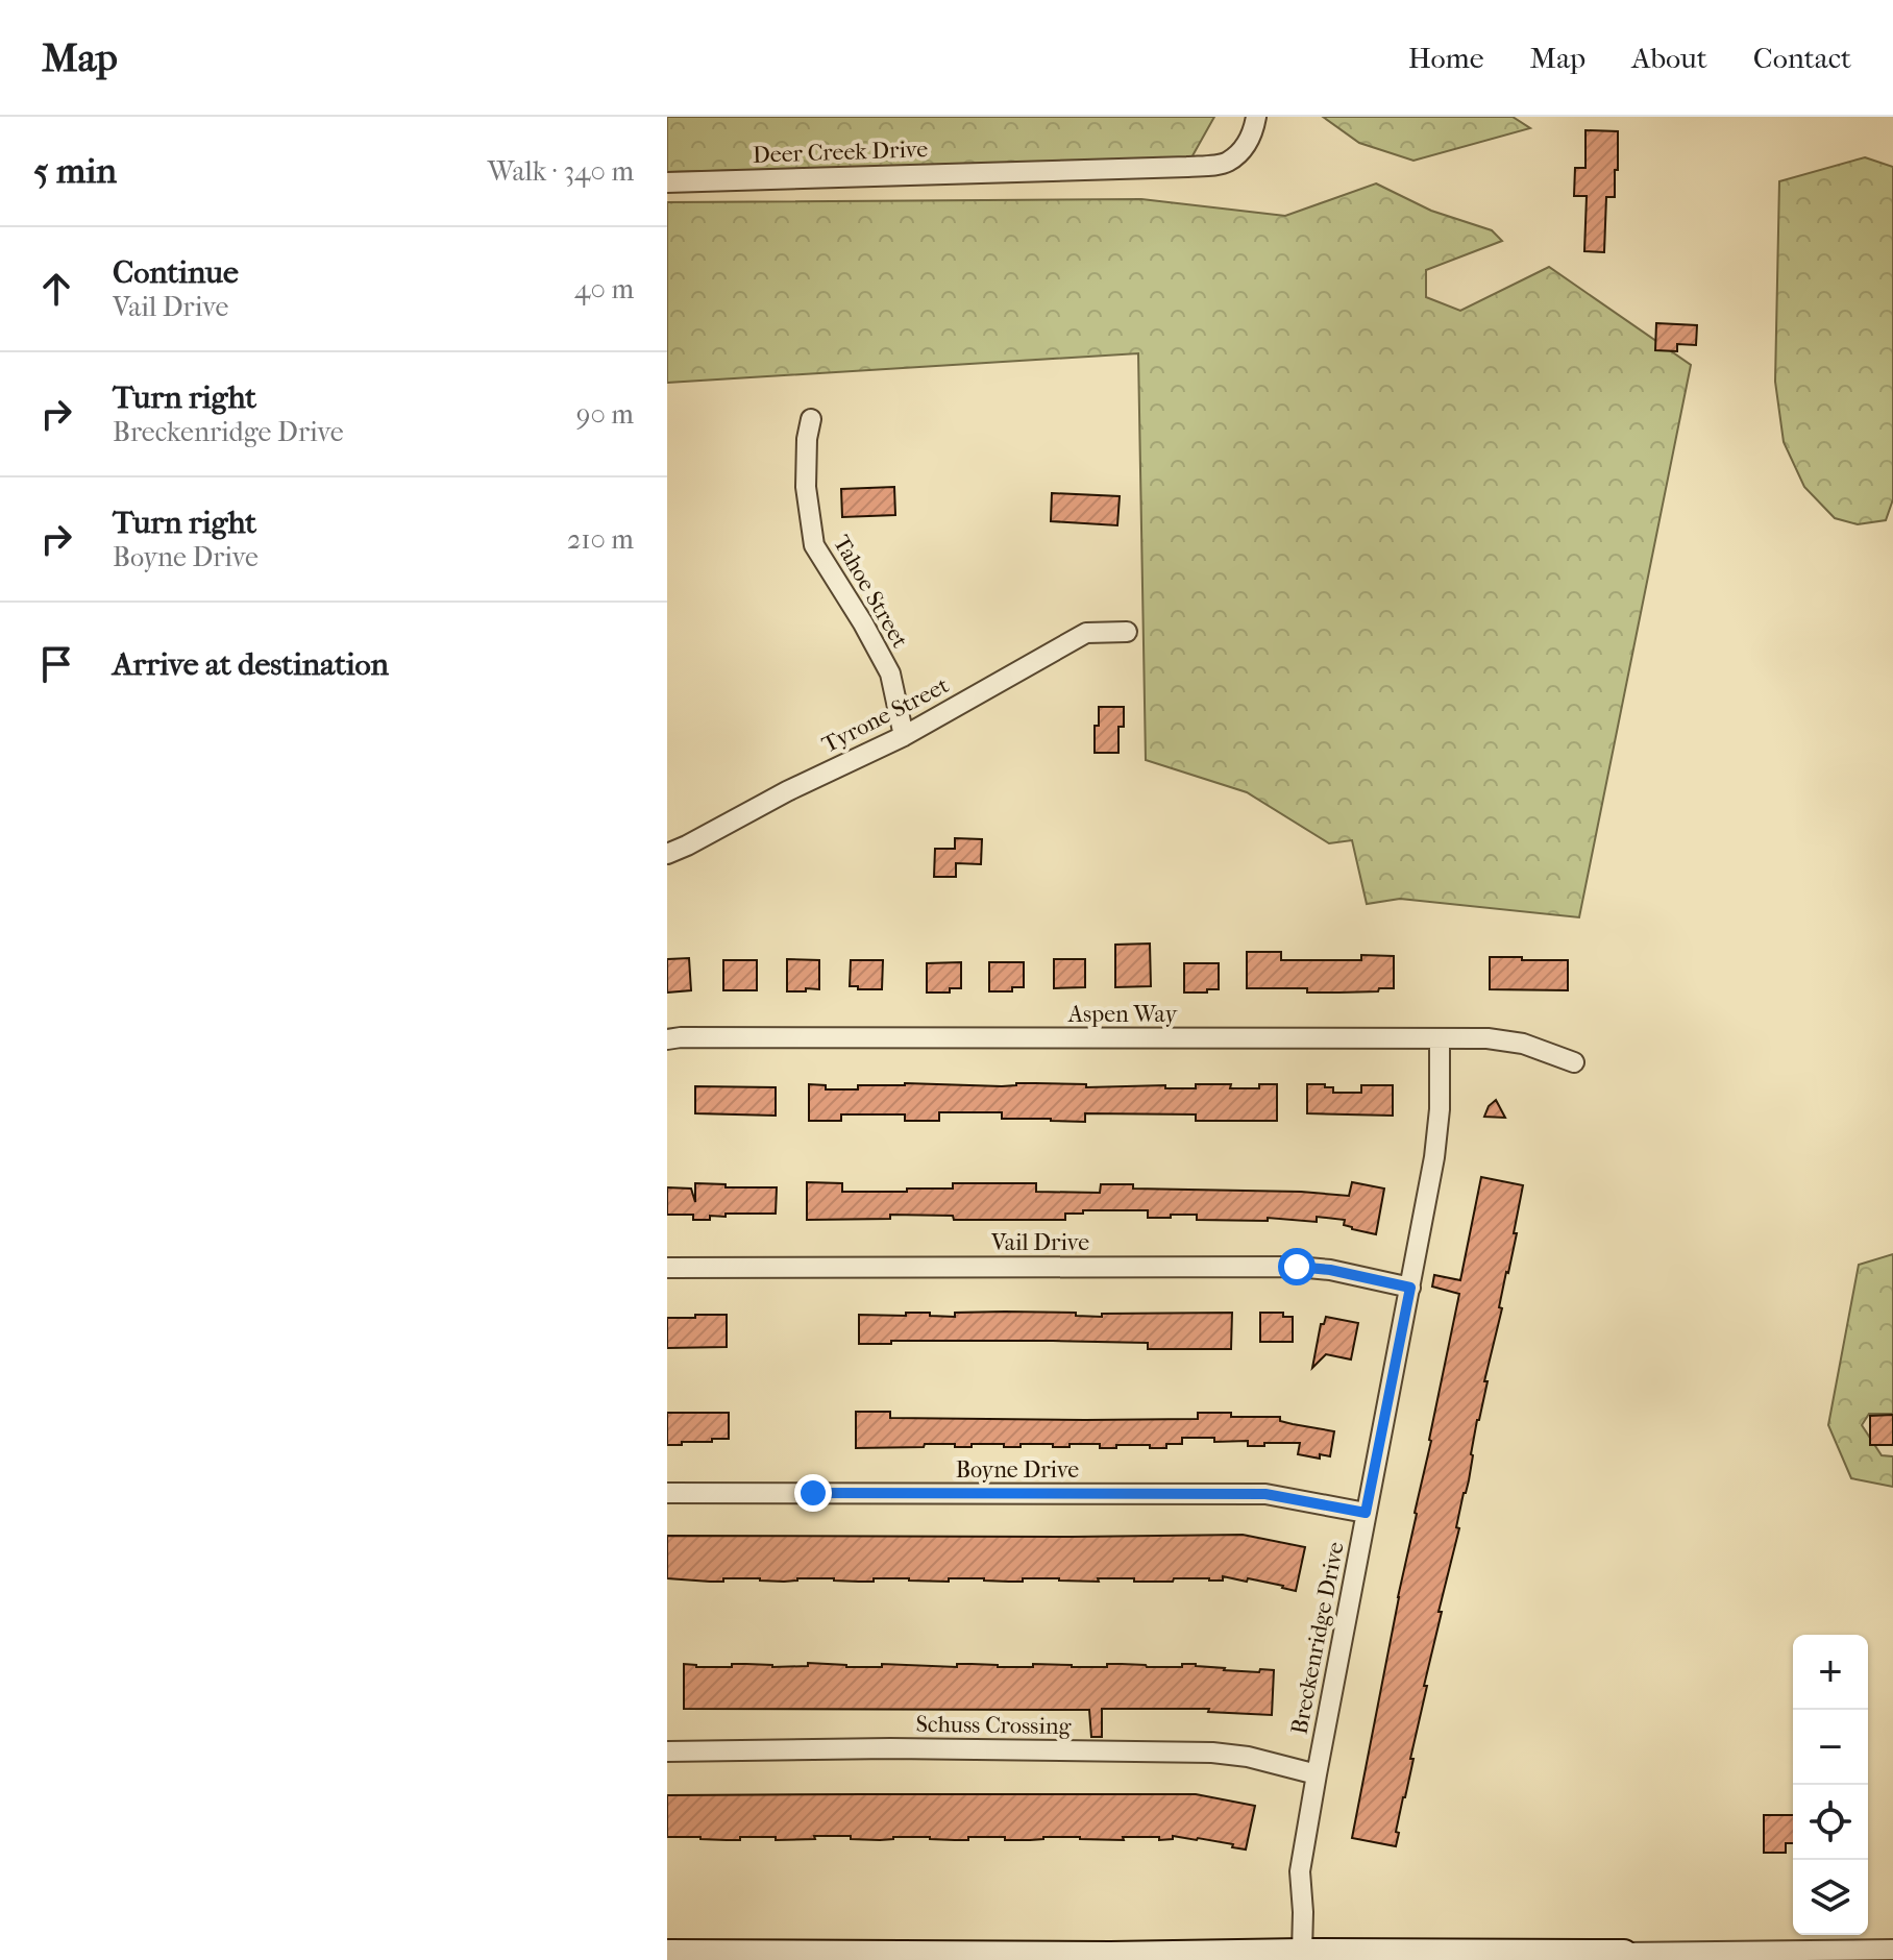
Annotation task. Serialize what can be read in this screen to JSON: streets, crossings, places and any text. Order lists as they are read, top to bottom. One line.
{"streets":{"street":["Deer Creek Drive","Tahoe Street","Tyrone Street","Aspen Way","Vail Drive","Boyne Drive","Breckenridge Drive","Schuss Crossing"]},"crossings":[["Tahoe Street","Tyrone Street"],["Aspen Way","Breckenridge Drive"],["Vail Drive","Breckenridge Drive"],["Boyne Drive","Breckenridge Drive"],["Breckenridge Drive","Schuss Crossing"]],"page":{"header":"Map","nav":["Home","Map","About","Contact"],"heading":["5 min","Walk · 340 m"],"list":[["Continue","Vail Drive","40 m"],["Turn right","Breckenridge Drive","90 m"],["Turn right","Boyne Drive","210 m"],"Arrive at destination"],"map_buttons":["+","−"]}}
